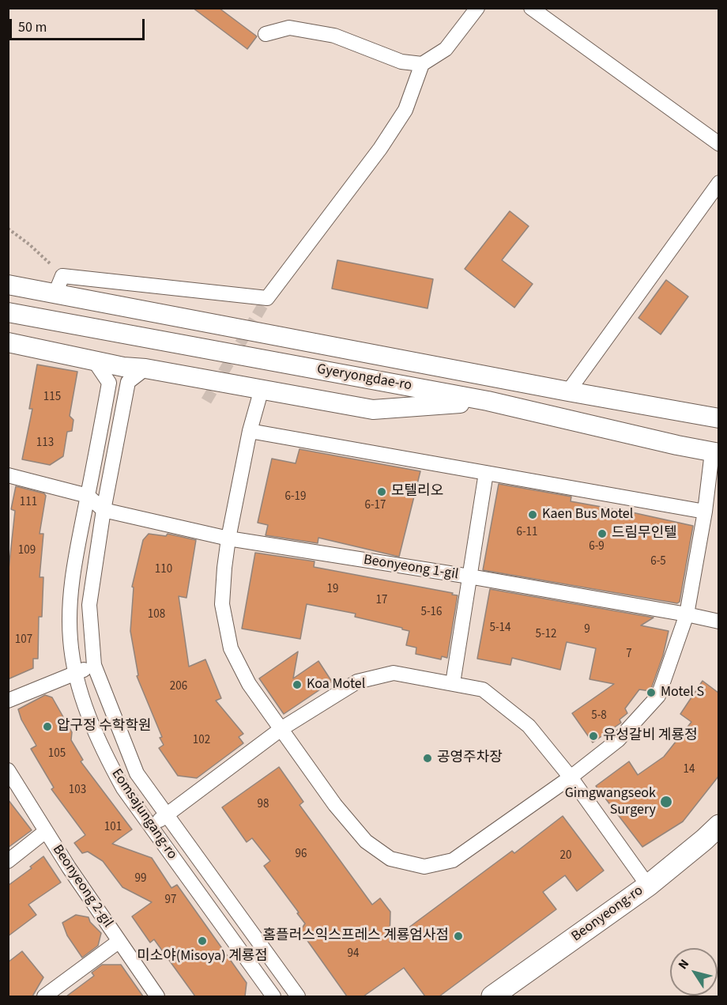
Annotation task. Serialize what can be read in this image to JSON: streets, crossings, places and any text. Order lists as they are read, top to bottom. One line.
{"streets":{"main road":["Beonyeong-ro"],"street":["Gyeryongdae-ro","Beonyeong 1-gil","Eomsajungang-ro","Beonyeong 2-gil"]},"crossings":[["Beonyeong 1-gil","Eomsajungang-ro"]],"places":["모텔리오","Kaen Bus Motel","드림무인텔","Koa Motel","Motel S","압구정 수학학원","유성갈비 계룡정","공영주차장","Gimgwangseok Surgery","홈플러스익스프레스 계룡엄사점","미소야(Misoya) 계룡점"],"house_numbers":["115","113","6-19","111","6-17","6-11","6-9","109","6-5","110","19","17","5-16","108","5-14","9","5-12","107","7","206","5-8","102","105","14","103","98","101","96","20","99","97","94"],"scale_bar":"50 m","north":"top left"}
